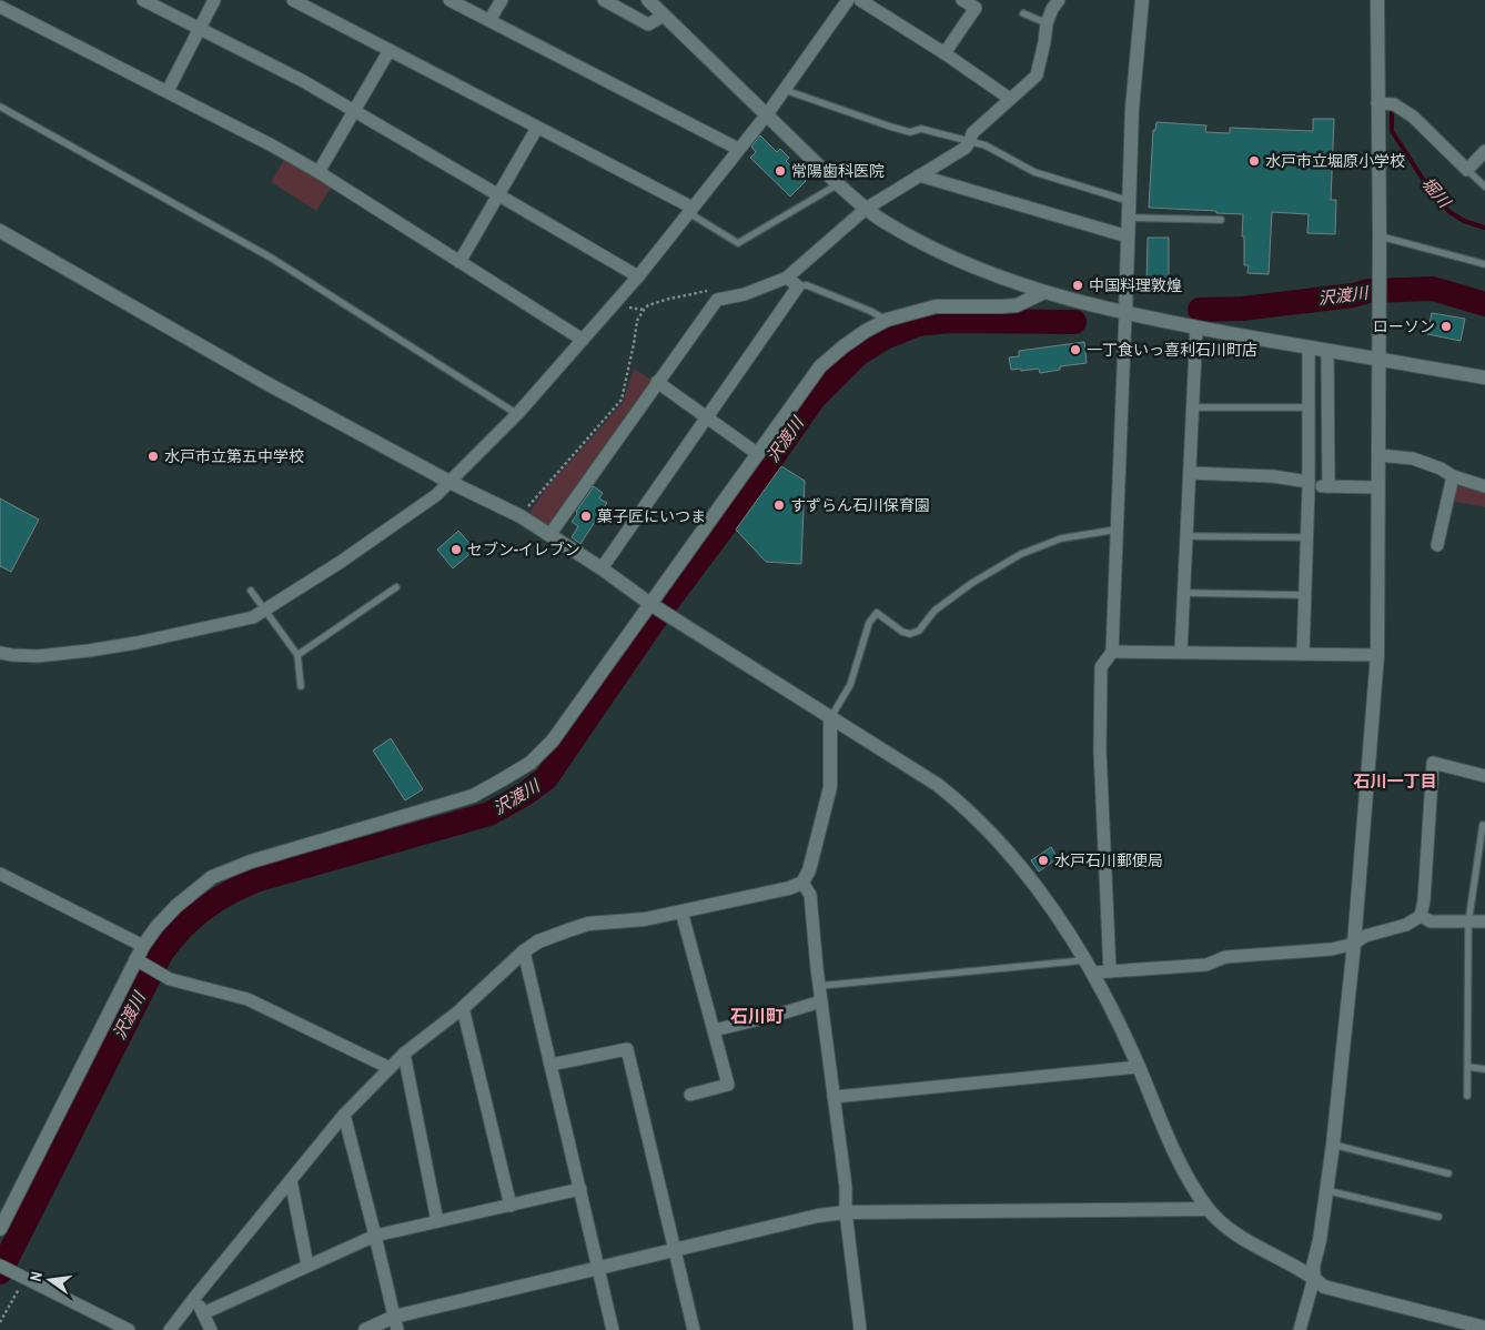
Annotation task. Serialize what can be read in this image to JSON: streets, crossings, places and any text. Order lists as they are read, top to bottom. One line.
{"districts":["石川一丁目","石川町"],"water":["堀川","沢渡川"],"places":["水戸市立堀原小学校","常陽歯科医院","中国料理敦煌","ローソン","一丁食いっ喜利石川町店","水戸市立第五中学校","すずらん石川保育園","菓子匠にいつま","セブン-イレブン","水戸石川郵便局"],"north":"left"}
